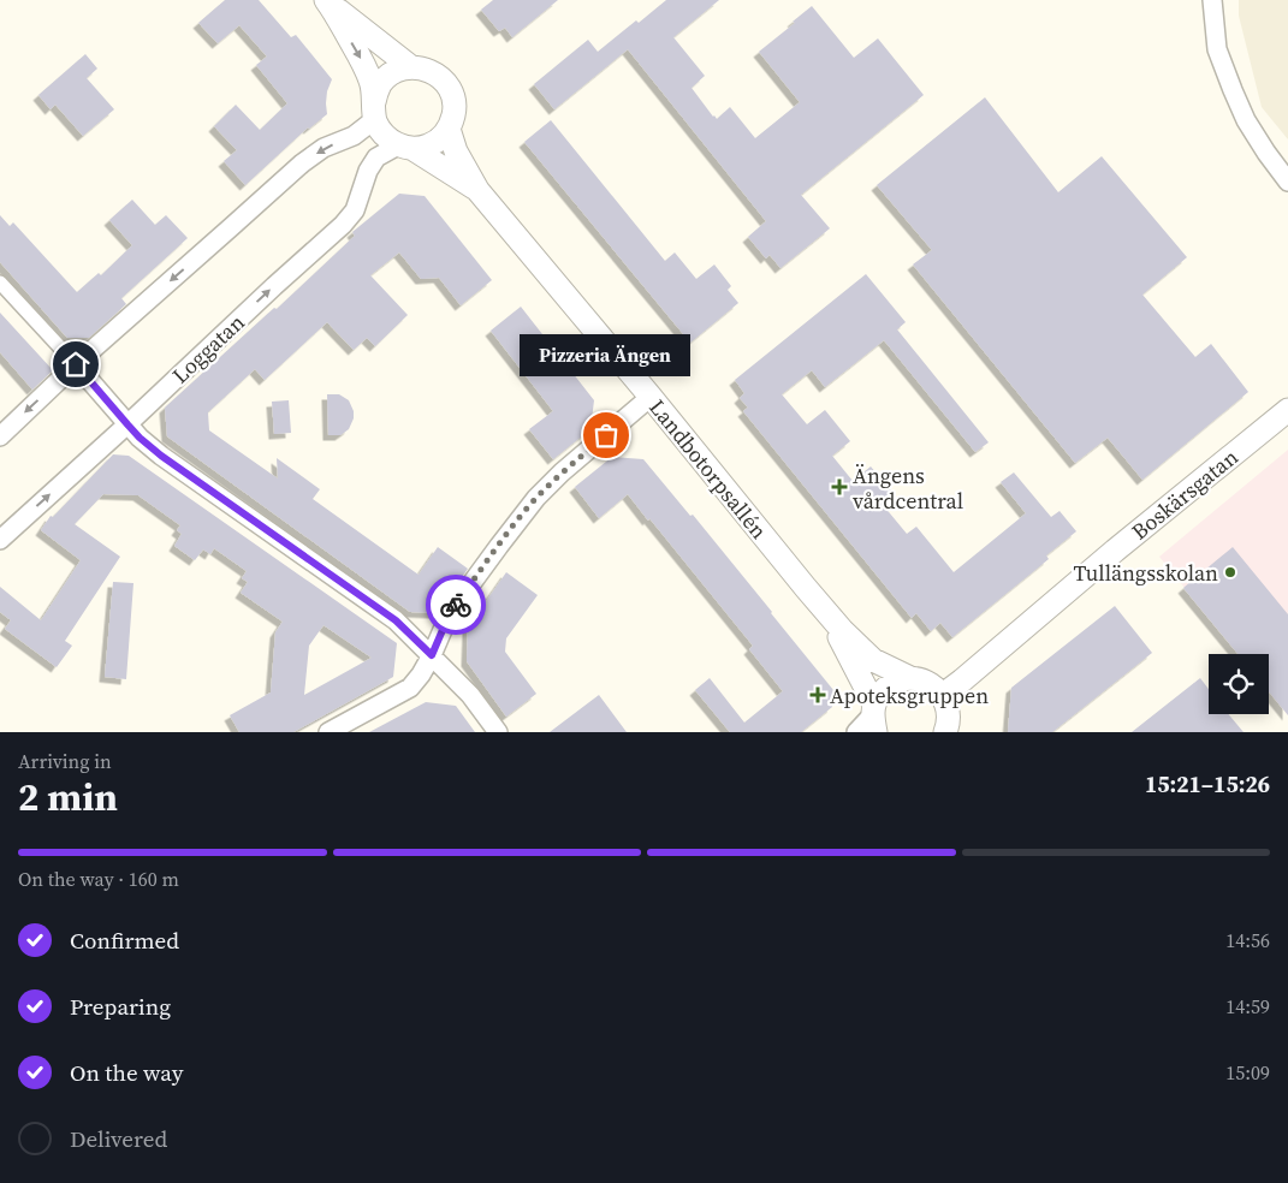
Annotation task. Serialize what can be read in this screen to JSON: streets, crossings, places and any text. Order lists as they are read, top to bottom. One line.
{"streets":{"street":["Loggatan","Landbotorpsallén","Boskärsgatan"]},"crossings":[["Loggatan","Landbotorpsallén"],["Landbotorpsallén","Boskärsgatan"]],"places":{"other":["Pizzeria Ängen","Tullängsskolan"],"health":["Ängens vårdcentral","Apoteksgruppen"]},"page":{"bubble":"Pizzeria Ängen","heading":["2 min","Arriving in","15:21–15:26"],"bar":"On the way · 160 m","list":[["Confirmed","14:56"],["Preparing","14:59"],["On the way","15:09"],"Delivered"]}}
